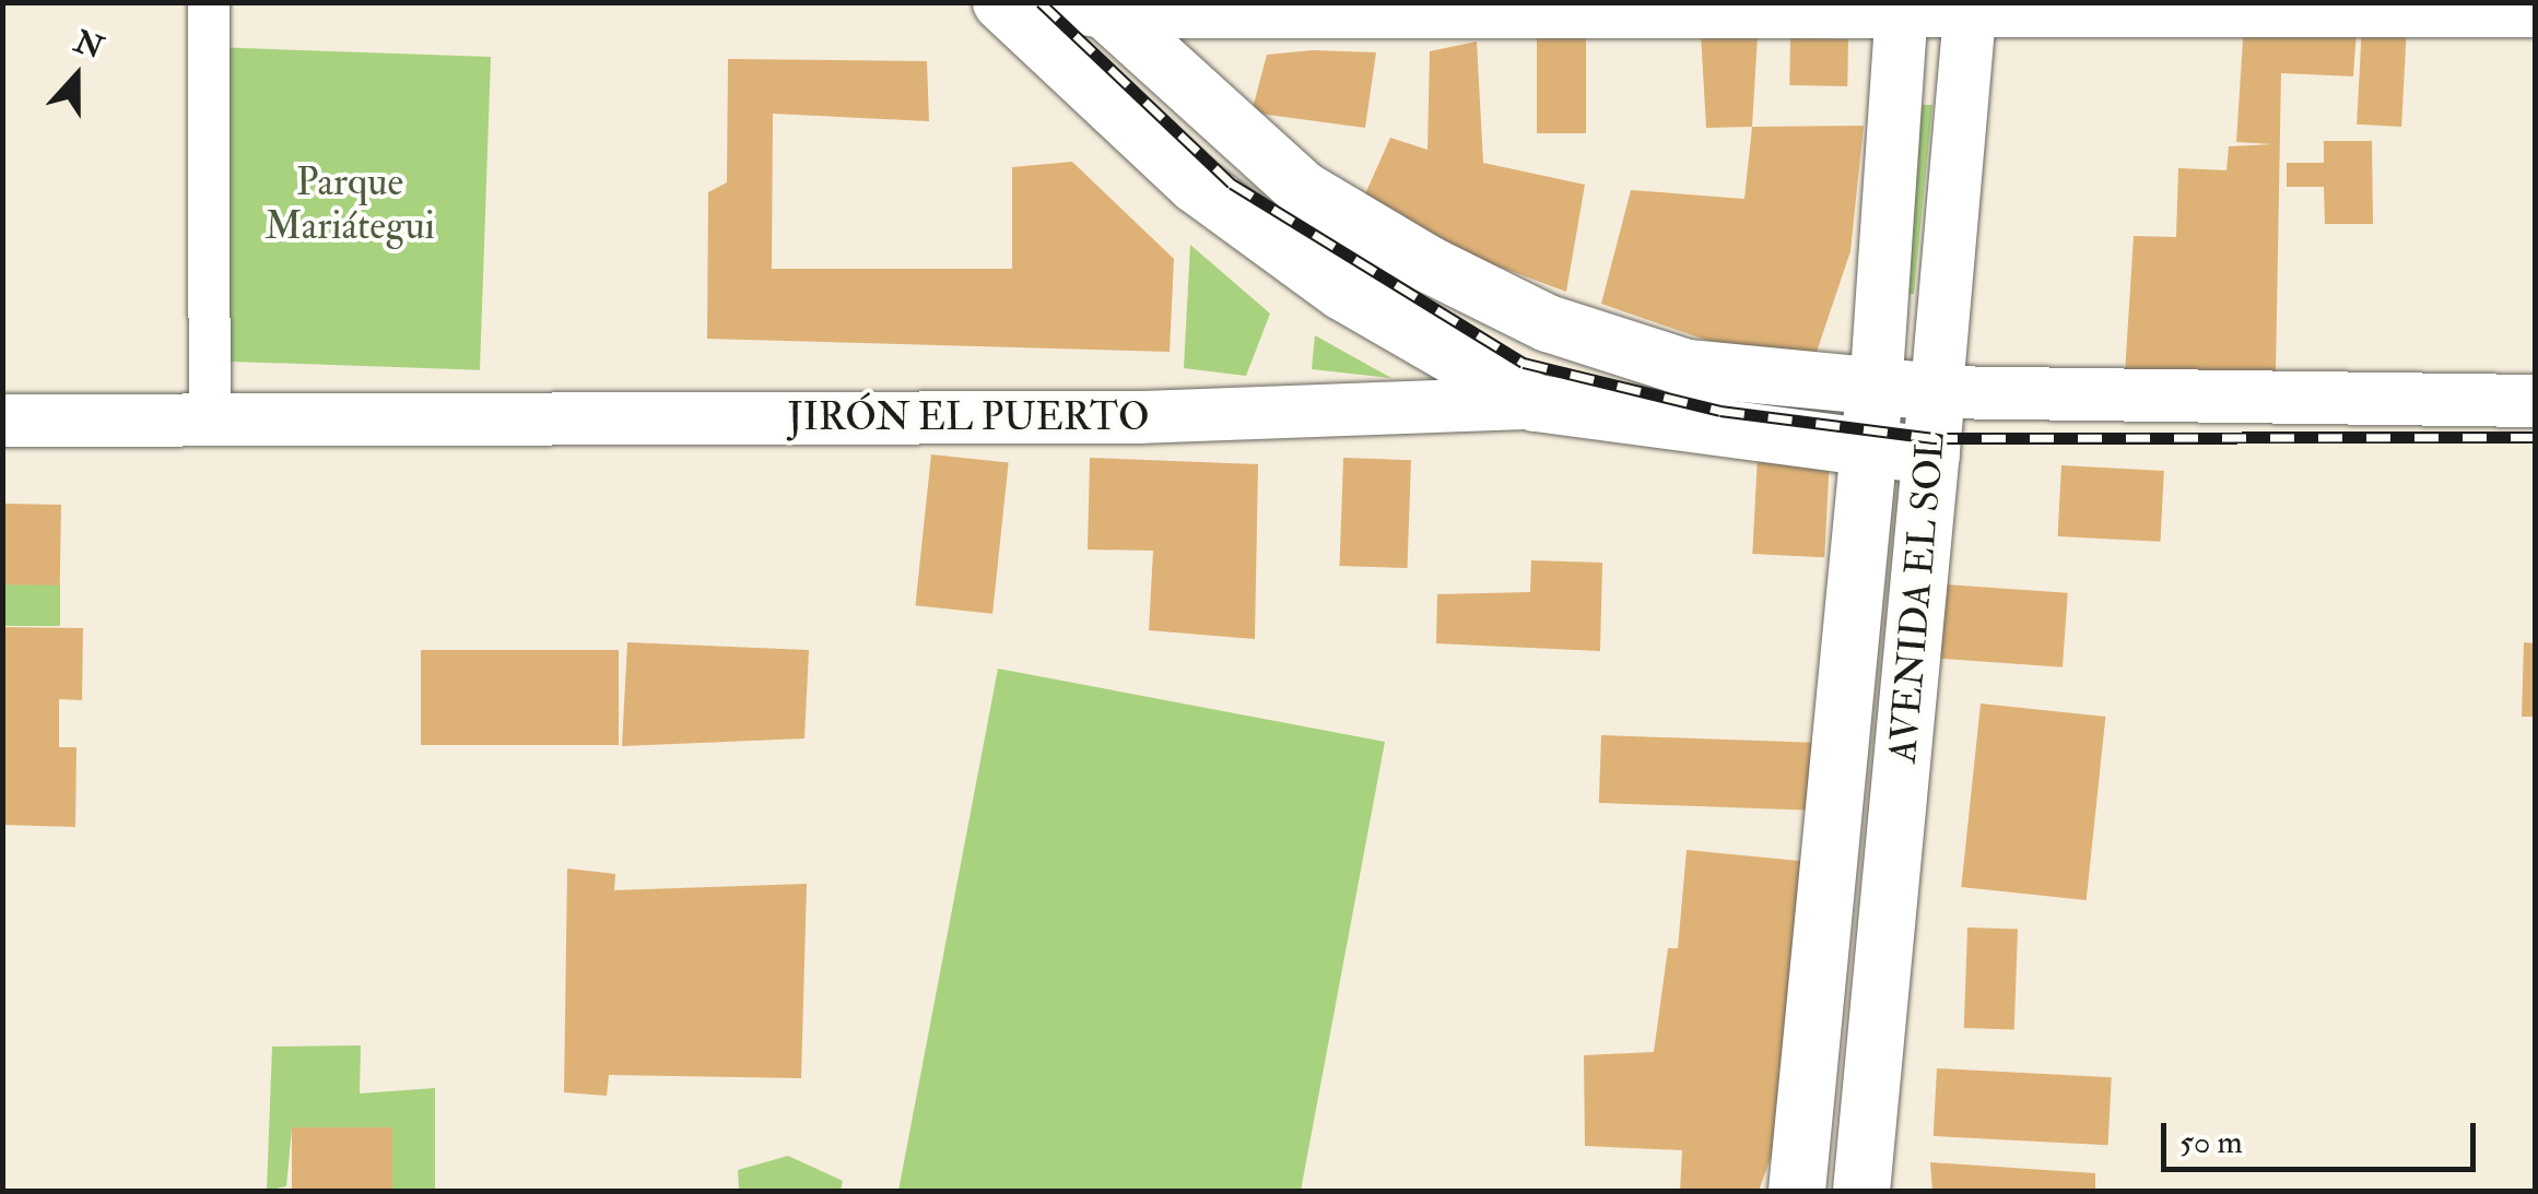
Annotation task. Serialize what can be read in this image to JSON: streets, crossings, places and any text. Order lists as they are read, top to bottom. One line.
{"streets":{"main road":["JIRÓN EL PUERTO","AVENIDA EL SOL"]},"crossings":[["JIRÓN EL PUERTO","AVENIDA EL SOL"]],"parks":["Parque Mariátegui"],"scale_bar":"50 m","north":"top"}
